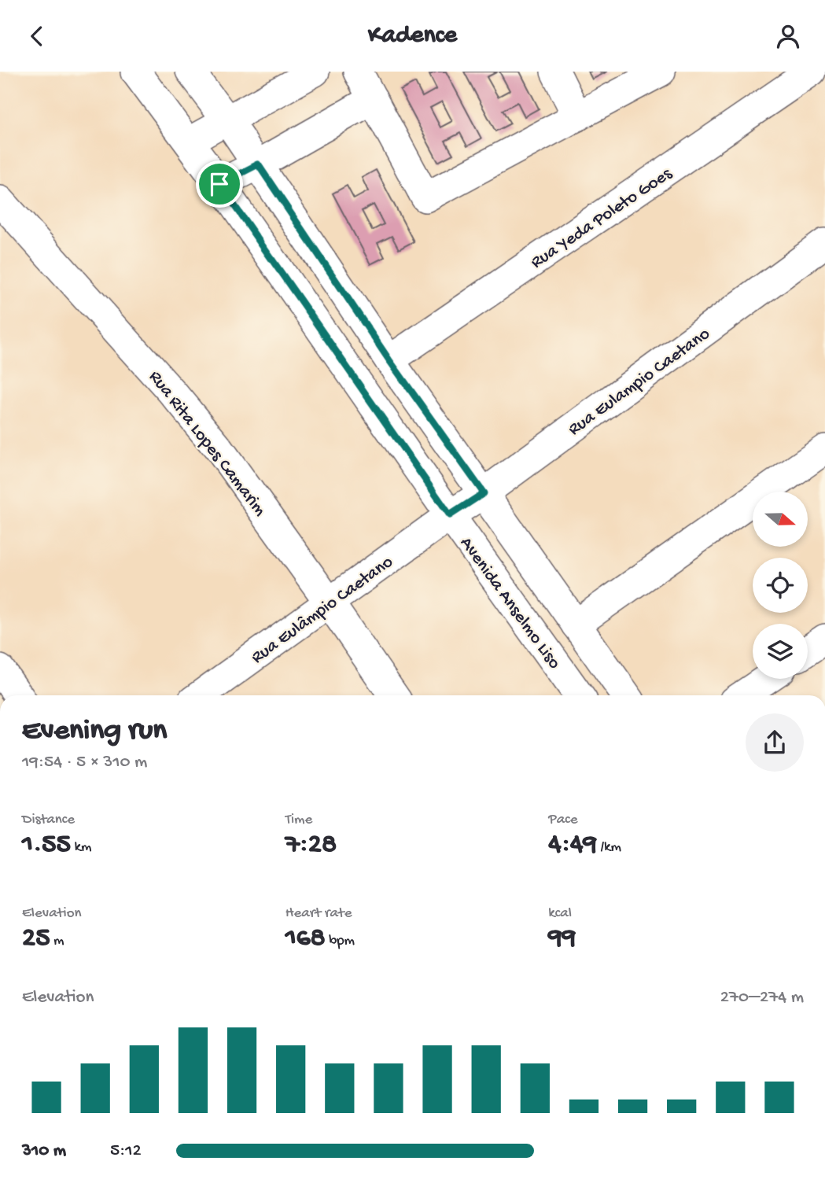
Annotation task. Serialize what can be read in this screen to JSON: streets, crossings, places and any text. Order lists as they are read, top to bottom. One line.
{"streets":{"street":["Rua Yeda Poleto Goes","Rua Eulampio Caetano","Rua Rita Lopes Camarim","Avenida Anselmo Liso","Rua Eulâmpio Caetano"]},"crossings":[["Rua Eulampio Caetano","Avenida Anselmo Liso"],["Rua Eulampio Caetano","Rua Eulâmpio Caetano"],["Rua Rita Lopes Camarim","Rua Eulâmpio Caetano"],["Avenida Anselmo Liso","Rua Eulâmpio Caetano"]],"north":"right","page":{"header":"Kadence","heading":["Evening run","19:54 · 5 × 310 m"],"stats":[["Distance","1.55 km"],["Time","7:28"],["Pace","4:49 /km"],["Elevation","25 m"],["Heart rate","168 bpm"],["kcal","99"]],"chart":["Elevation","270–274 m"],"list":[{"name":"310 m","note":"5:12"}]}}
